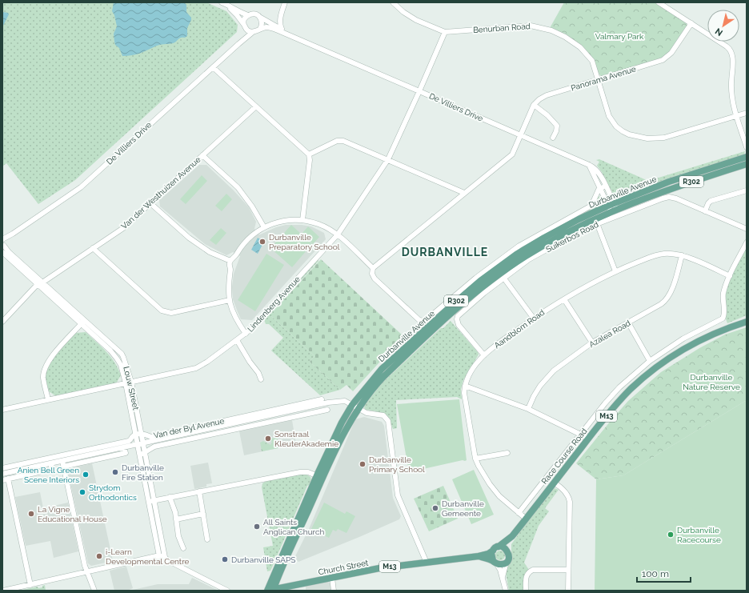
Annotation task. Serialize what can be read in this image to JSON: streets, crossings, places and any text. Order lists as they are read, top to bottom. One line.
{"streets":{"main road":["R302","Durbanville Avenue","M13","Race Course Road","Church Street"],"street":["Benurban Road","Panorama Avenue","De Villiers Drive","Van der Westhuizen Avenue","Suikerbos Road","Lindenberg Avenue","Aandblom Road","Azalea Road","Louw Street","Van der Byl Avenue"]},"crossings":[["Benurban Road","Panorama Avenue"],["Panorama Avenue","De Villiers Drive"],["De Villiers Drive","Durbanville Avenue"],["De Villiers Drive","Lindenberg Avenue"],["De Villiers Drive","Louw Street"],["Durbanville Avenue","Van der Byl Avenue"],["Durbanville Avenue","Church Street"],["Van der Westhuizen Avenue","Louw Street"],["Suikerbos Road","Aandblom Road"],["Lindenberg Avenue","Louw Street"],["Aandblom Road","Azalea Road"],["Louw Street","Van der Byl Avenue"],["M13","Race Course Road"],["M13","Church Street"],["Van der Byl Avenue","Church Street"],["Race Course Road","Church Street"]],"districts":["DURBANVILLE"],"parks":["Valmary Park","Durbanville Nature Reserve"],"places":["Durbanville Preparatory School","Sonstraal KleuterAkademie","Durbanville Primary School","Durbanville Fire Station","Anien Bell Green Scene Interiors","Strydom Orthodontics","Durbanville Gemeente","La Vigne Educational House","All Saints Anglican Church","Durbanville Racecourse","i-Learn Developmental Centre","Durbanville SAPS"],"scale_bar":"100 m","north":"bottom left"}
